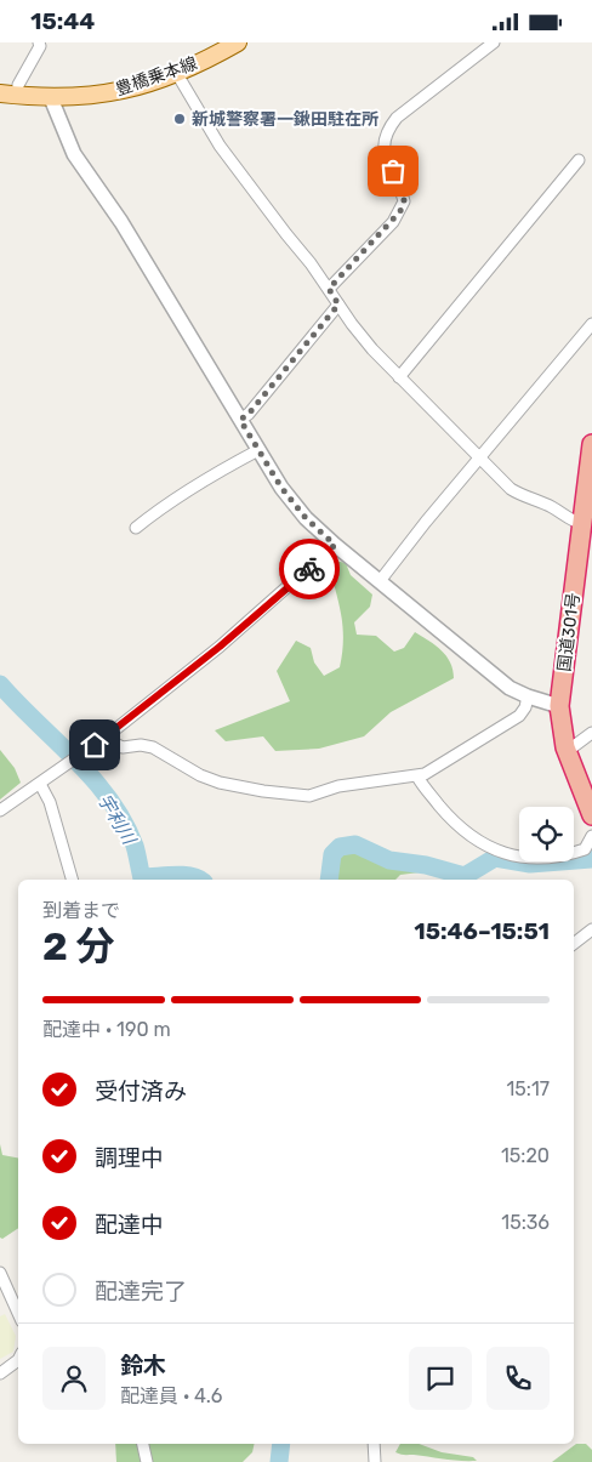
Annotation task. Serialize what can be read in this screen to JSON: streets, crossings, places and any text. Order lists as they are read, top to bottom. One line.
{"streets":{"highway":["国道301号"],"main road":["豊橋乗本線"]},"water":["宇利川"],"places":["新城警察署一鍬田駐在所"],"page":{"status":"15:44","heading":["2 分","到着まで","15:46–15:51"],"panel":["鈴木","配達員 · 4.6"],"bar":"配達中 · 190 m","list":[["受付済み","15:17"],["調理中","15:20"],["配達中","15:36"],"配達完了"]}}
